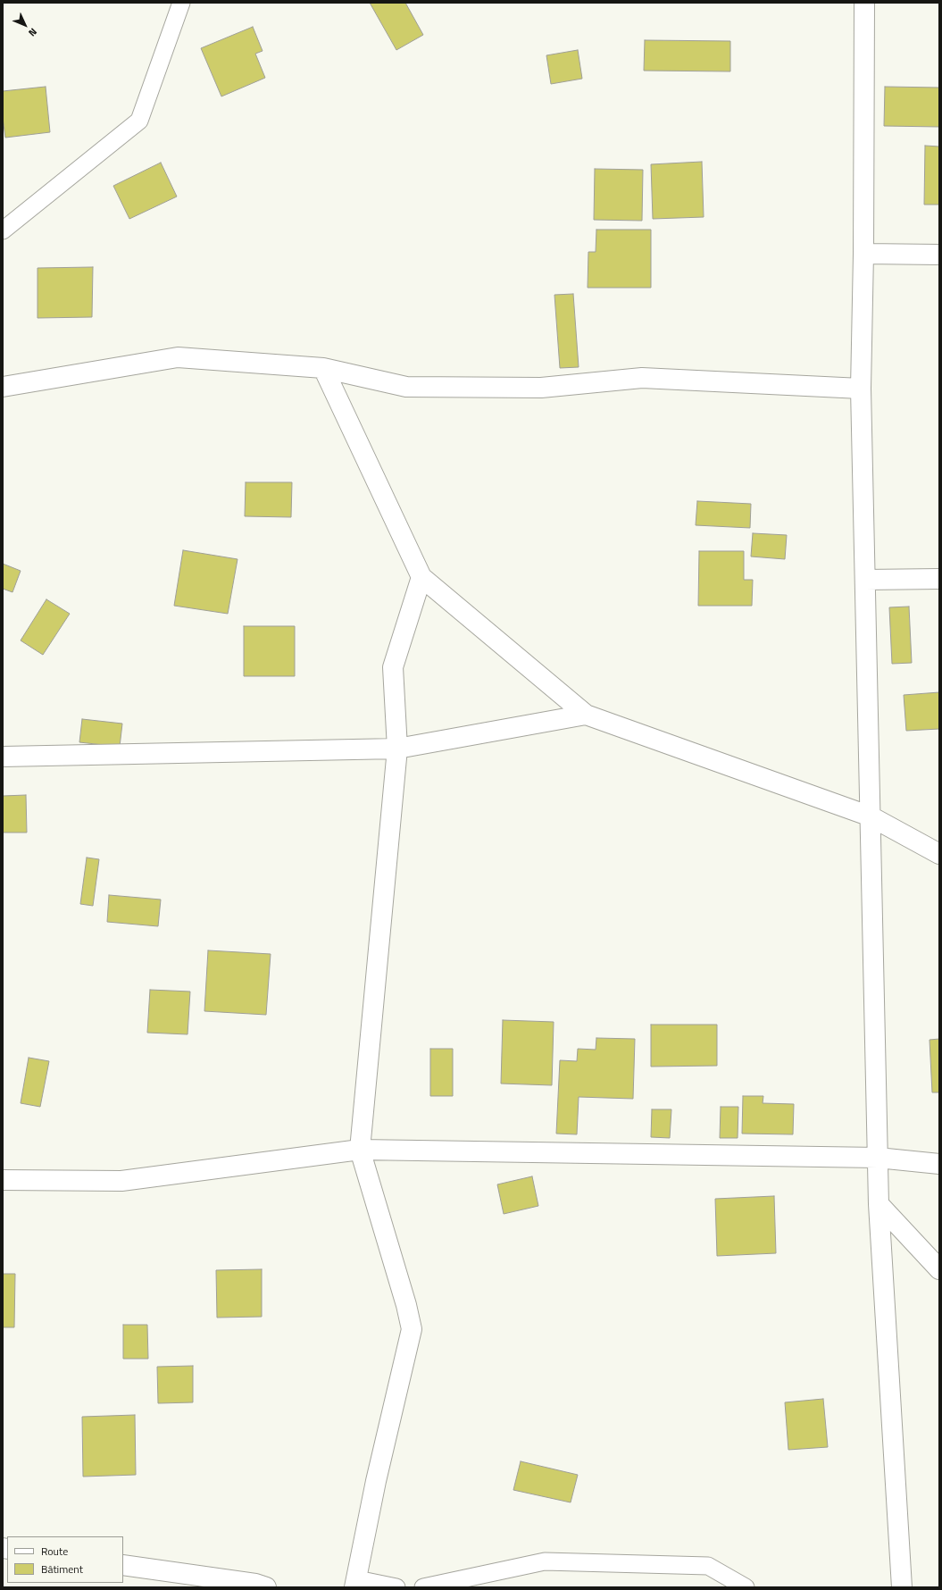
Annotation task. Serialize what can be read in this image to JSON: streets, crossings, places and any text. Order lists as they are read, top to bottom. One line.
{"legend":["Route","Bâtiment"],"north":"bottom right"}
